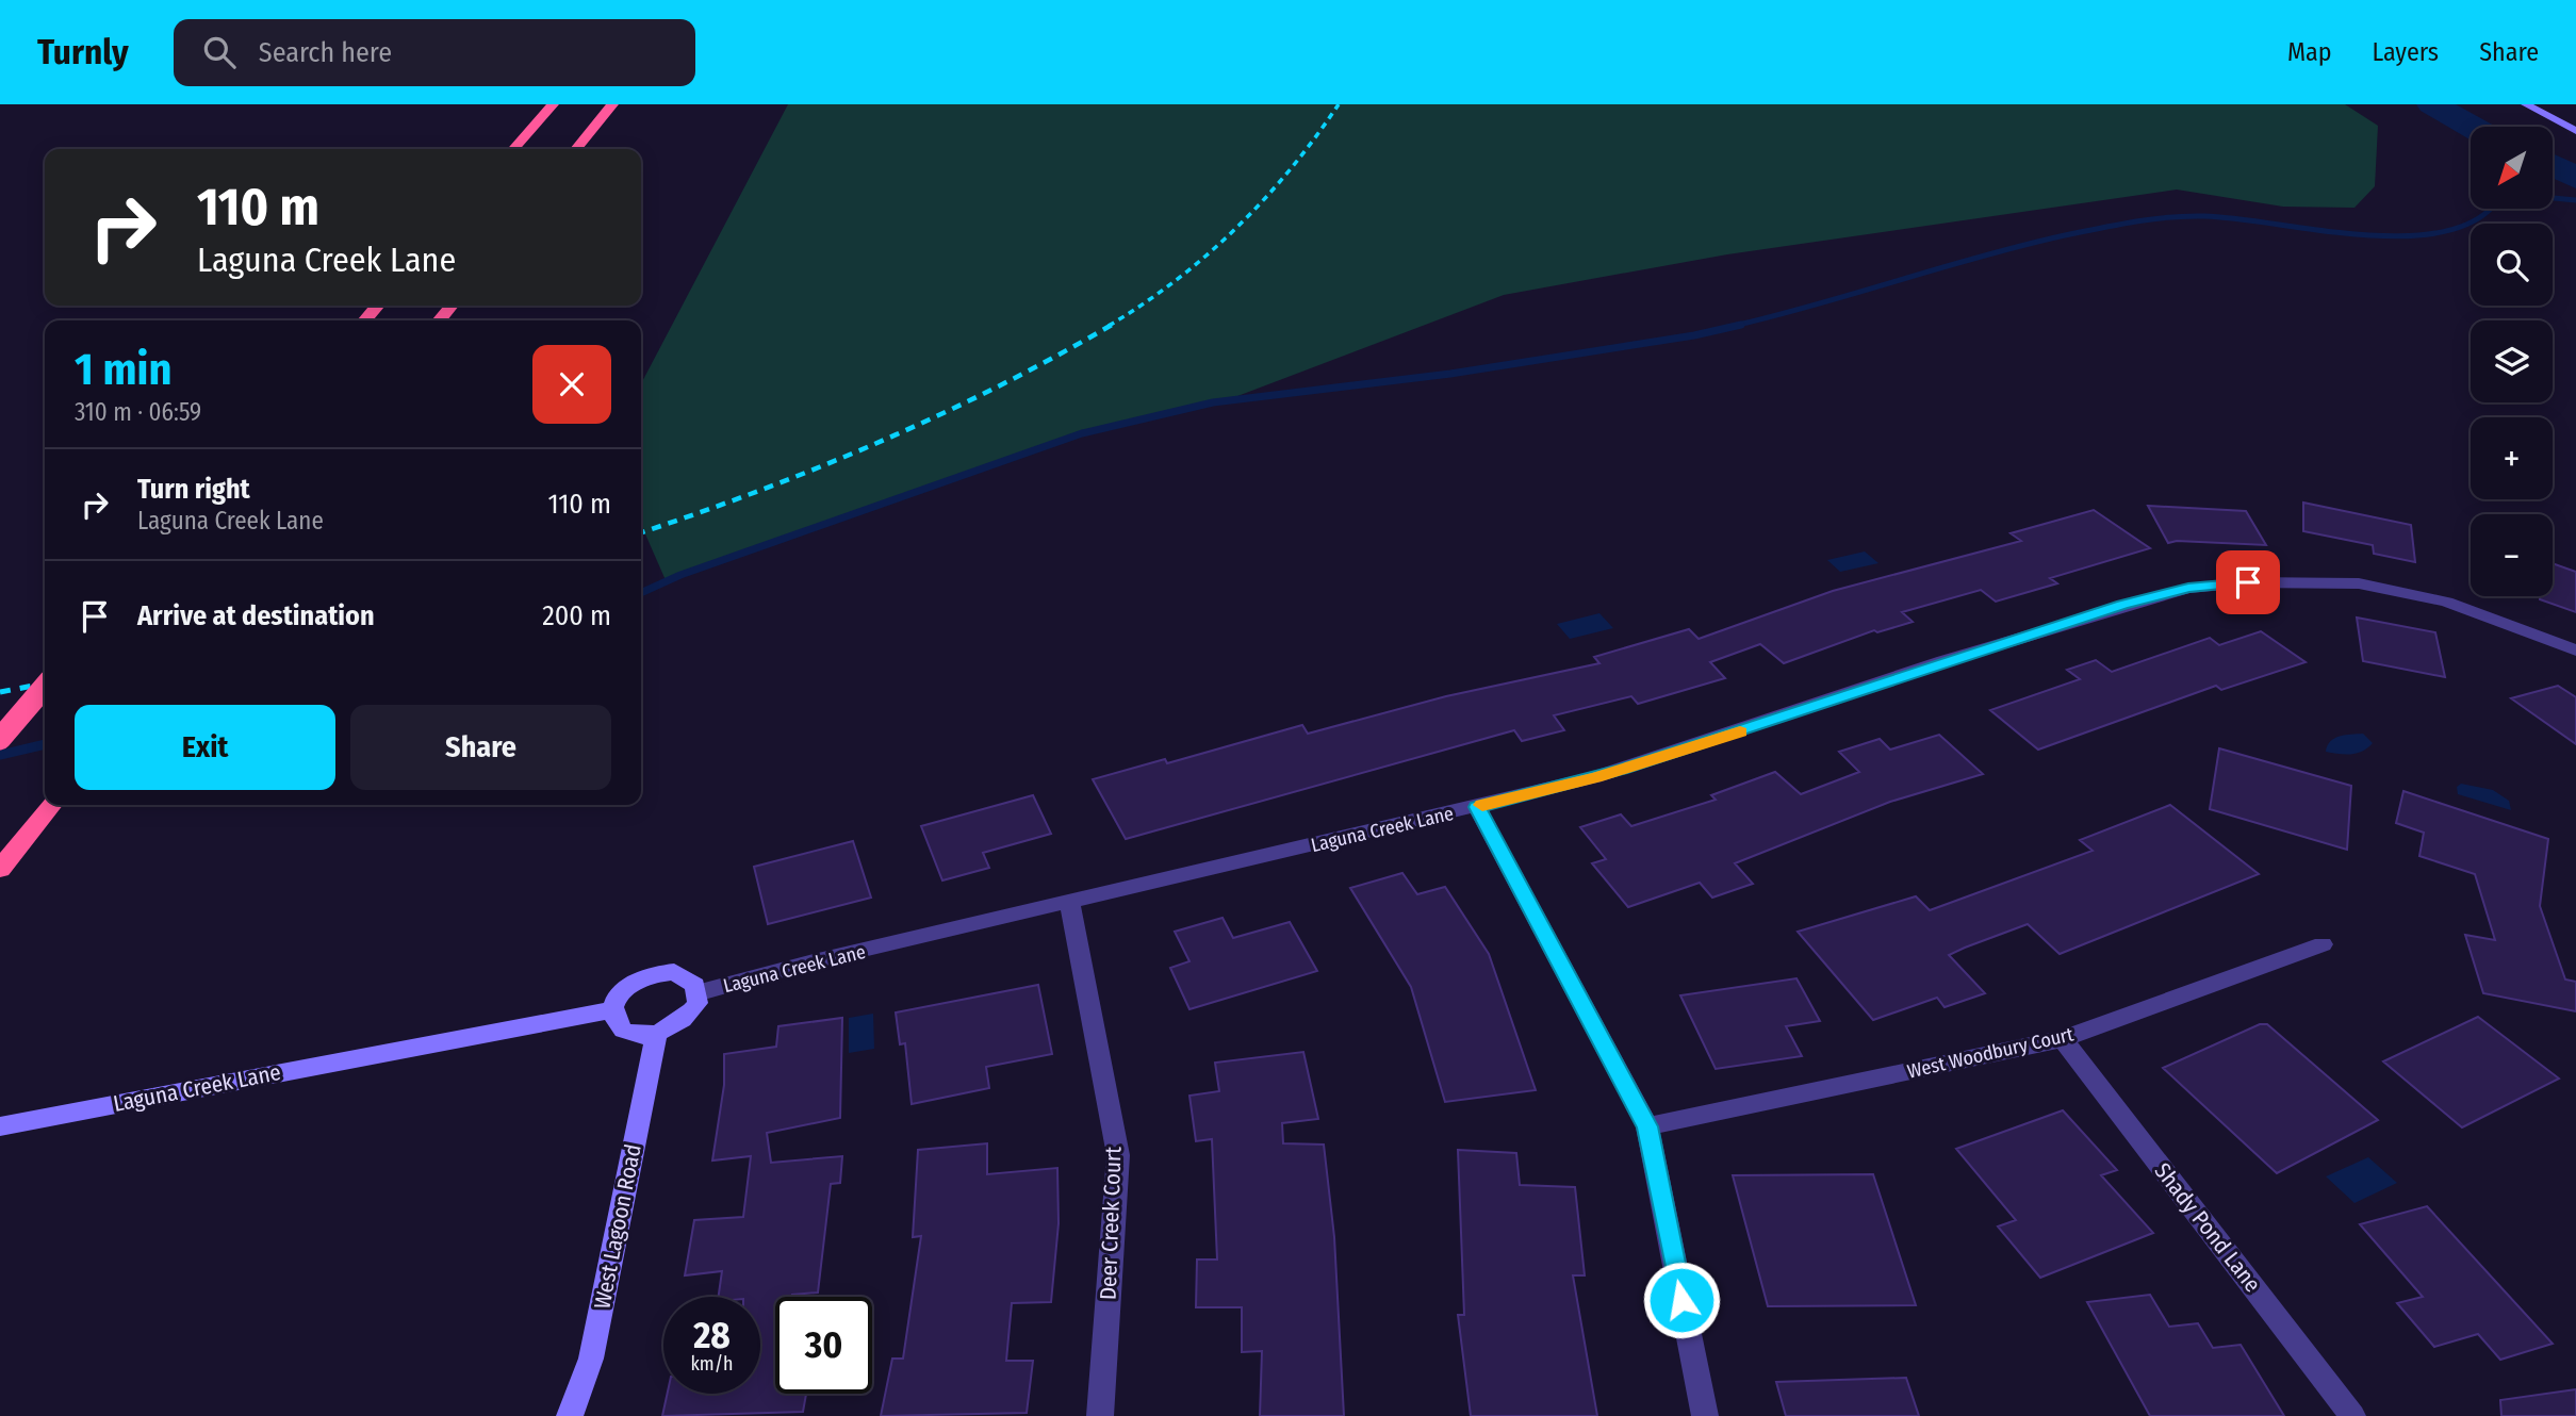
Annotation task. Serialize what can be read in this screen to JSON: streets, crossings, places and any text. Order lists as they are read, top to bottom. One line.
{"streets":{"street":["Laguna Creek Lane","West Woodbury Court","Deer Creek Court","West Lagoon Road","Shady Pond Lane"]},"crossings":[["Laguna Creek Lane","Deer Creek Court"],["Laguna Creek Lane","West Lagoon Road"],["West Woodbury Court","Shady Pond Lane"]],"north":"bottom left","page":{"header":"Turnly","search":"Search here","nav":["Map","Layers","Share"],"map_buttons":["+","−"],"turn":["110 m","Laguna Creek Lane"],"heading":["1 min","310 m · 06:59"],"list":[{"name":"Turn right","note":"Laguna Creek Lane","value":"110 m"},{"name":"Arrive at destination","value":"200 m"}],"buttons":["Exit","Share"],"speed":"28 km/h","limit":"30"}}
